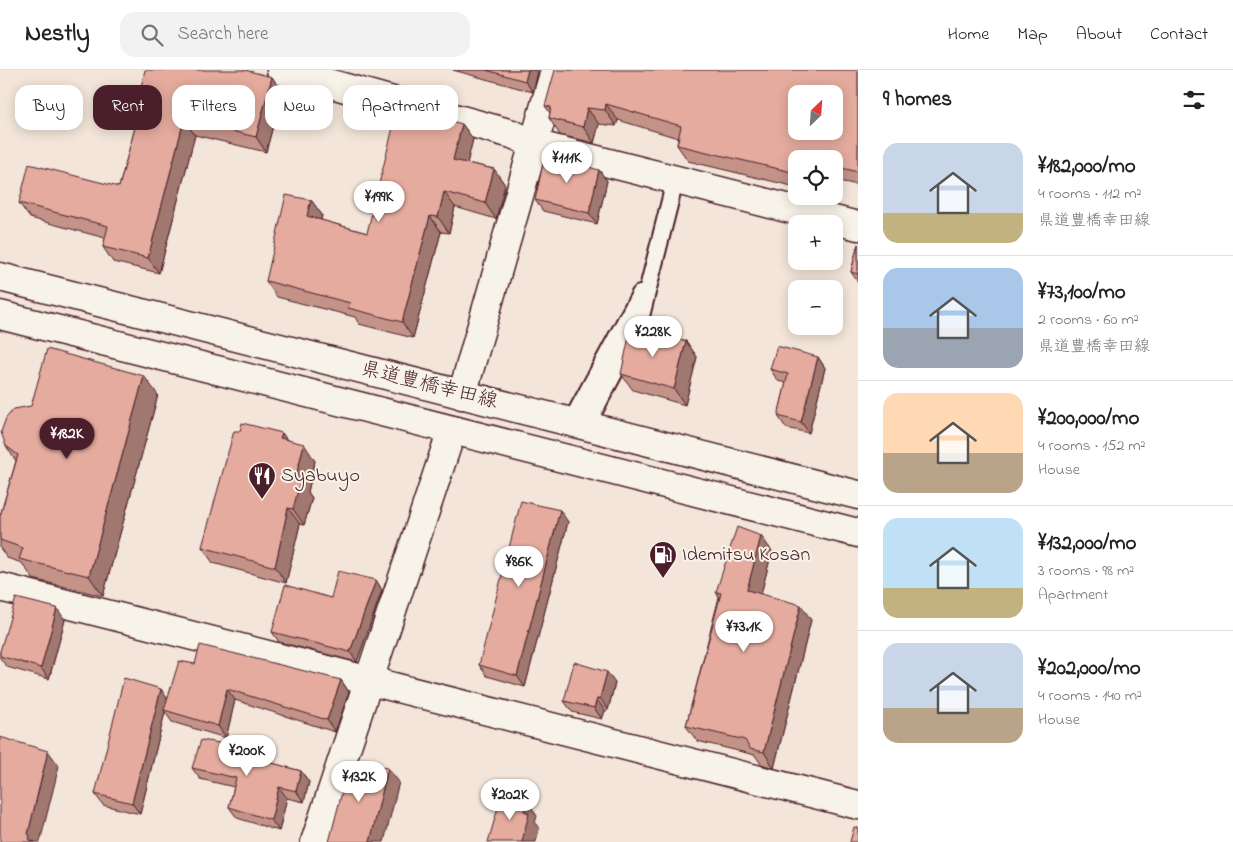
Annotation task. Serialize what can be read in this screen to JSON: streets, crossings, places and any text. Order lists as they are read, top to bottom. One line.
{"streets":{"street":["県道豊橋幸田線"]},"places":{"restaurant":["Syabuyo"],"fuel station":["Idemitsu Kosan"]},"north":"top right","page":{"header":"Nestly","search":"Search here","nav":["Home","Map","About","Contact"],"heading":"9 homes","map_buttons":["+","−"],"chip":["Buy","Rent","Filters","New","Apartment"],"list":[{"name":"¥182,000/mo","note":"4 rooms · 112 m² · 県道豊橋幸田線"},{"name":"¥73,100/mo","note":"2 rooms · 60 m² · 県道豊橋幸田線"},{"name":"¥200,000/mo","note":"4 rooms · 152 m² · House"},{"name":"¥132,000/mo","note":"3 rooms · 98 m² · Apartment"},{"name":"¥202,000/mo","note":"4 rooms · 140 m² · House"}],"price":["¥111K","¥199K","¥228K","¥182K","¥86K","¥73.1K","¥200K","¥132K","¥202K"]}}
